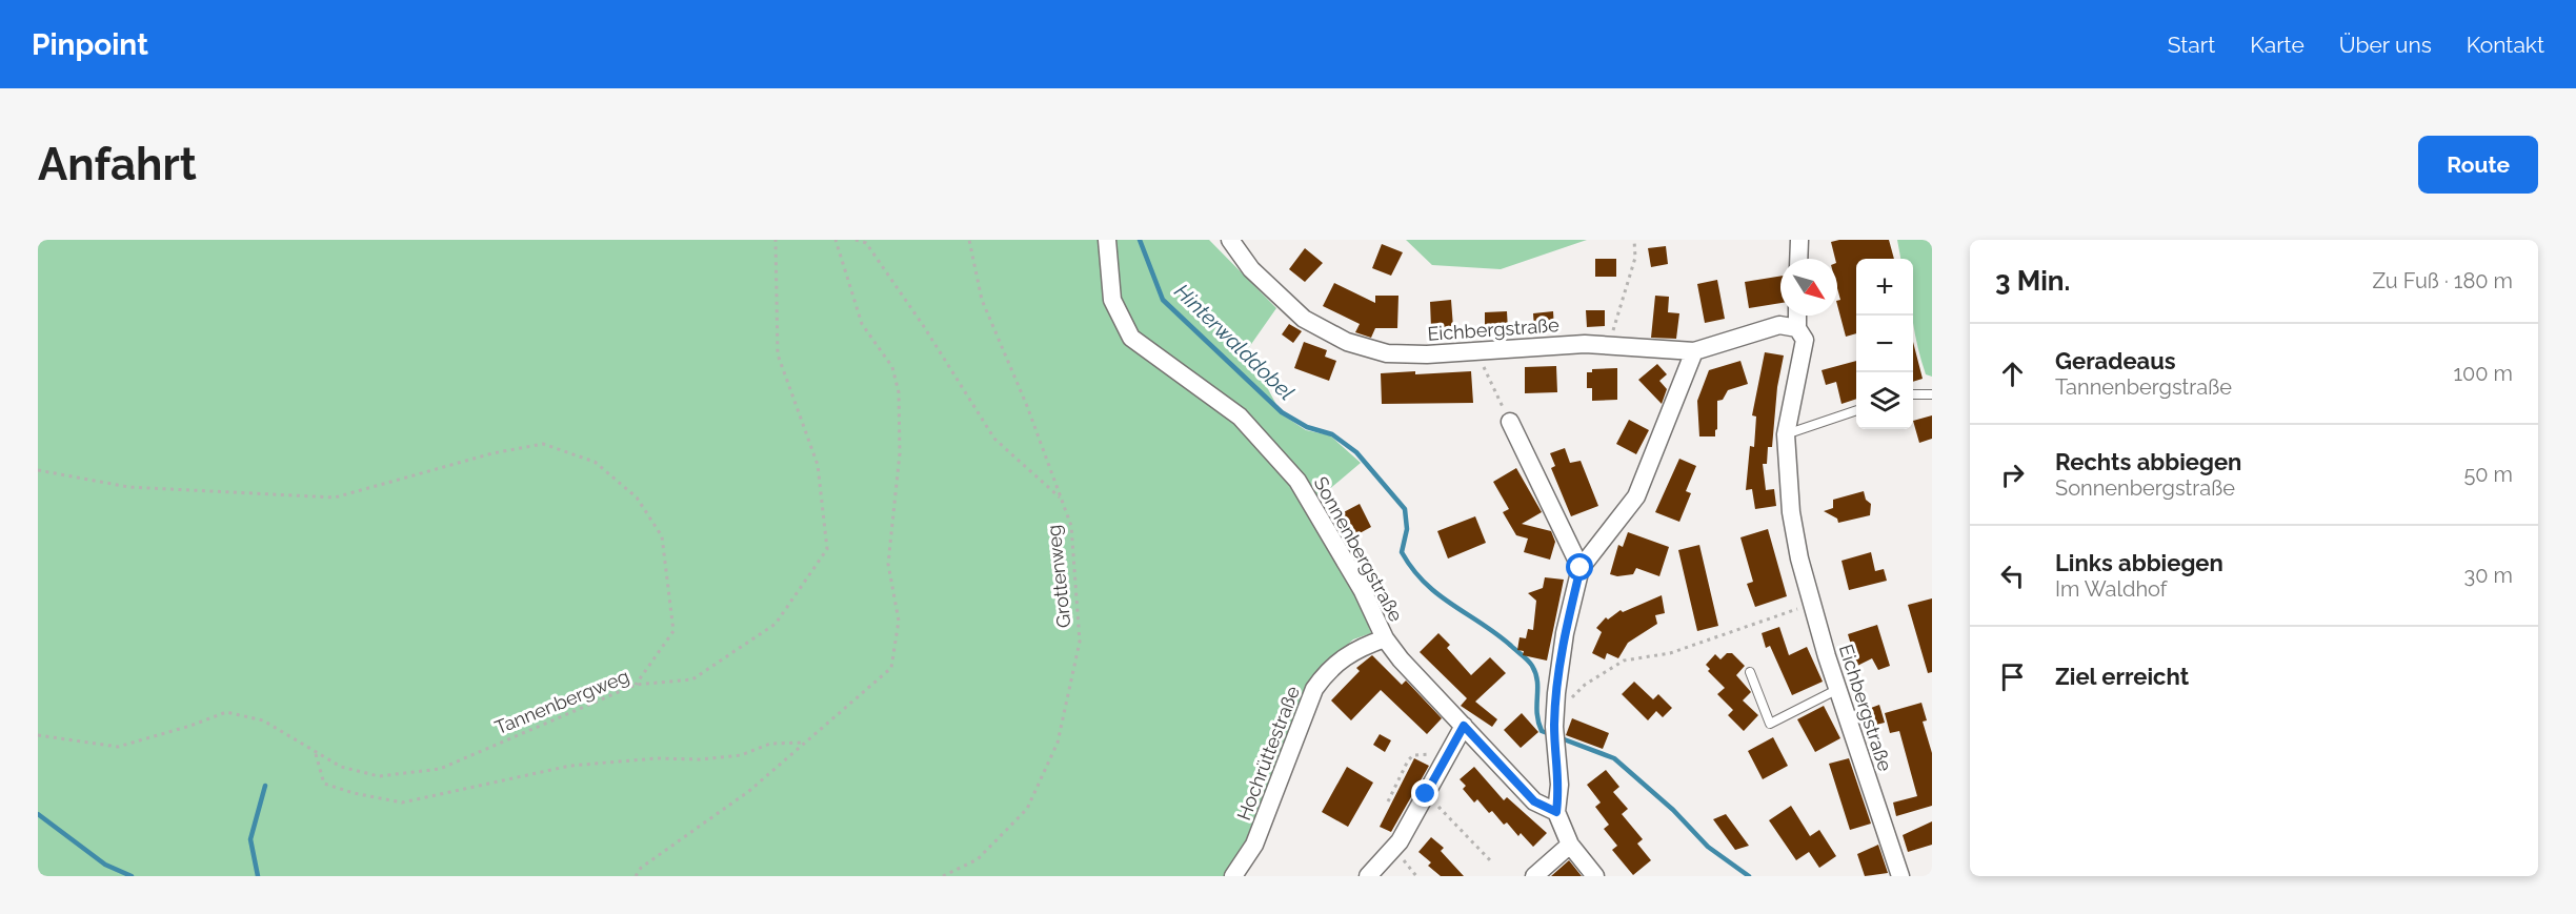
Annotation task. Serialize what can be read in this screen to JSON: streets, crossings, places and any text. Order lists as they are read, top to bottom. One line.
{"streets":{"street":["Eichbergstraße","Sonnenbergstraße","Hochrüttestraße"],"path":["Grottenweg","Tannenbergweg"]},"crossings":[["Sonnenbergstraße","Hochrüttestraße"]],"water":["Hinterwalddobel"],"north":"bottom right","page":{"header":"Pinpoint","nav":["Start","Karte","Über uns","Kontakt"],"buttons":"Route","title":"Anfahrt","heading":["3 Min.","Zu Fuß · 180 m"],"map_buttons":["+","−"],"list":[["Geradeaus","Tannenbergstraße","100 m"],["Rechts abbiegen","Sonnenbergstraße","50 m"],["Links abbiegen","Im Waldhof","30 m"],"Ziel erreicht"]}}
